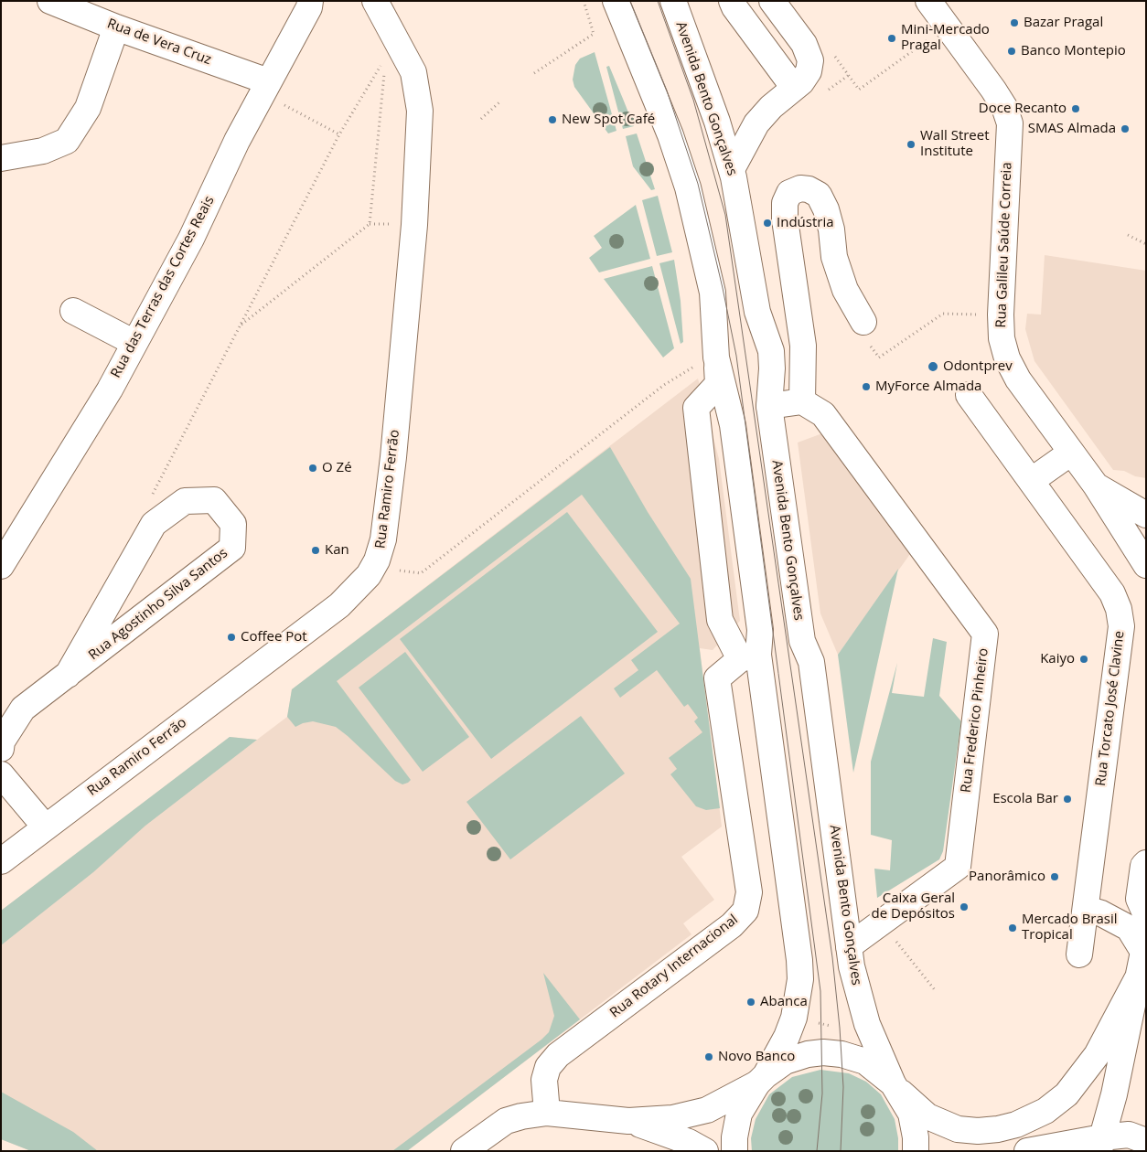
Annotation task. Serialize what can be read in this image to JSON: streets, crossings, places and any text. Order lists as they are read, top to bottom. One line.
{"streets":{"street":["Rua de Vera Cruz","Avenida Bento Gonçalves","Rua Galileu Saúde Correia","Rua das Terras das Cortes Reais","Rua Ramiro Ferrão","Rua Agostinho Silva Santos","Rua Torcato José Clavine","Rua Frederico Pinheiro","Rua Rotary Internacional"]},"crossings":[["Rua de Vera Cruz","Rua das Terras das Cortes Reais"],["Avenida Bento Gonçalves","Rua Frederico Pinheiro"]],"places":["Bazar Pragal","Mini-Mercado Pragal","Banco Montepio","Doce Recanto","New Spot Café","SMAS Almada","Wall Street Institute","Indústria","Odontprev","MyForce Almada","O Zé","Kan","Coffee Pot","Kaiyo","Escola Bar","Panorâmico","Caixa Geral de Depósitos","Mercado Brasil Tropical","Abanca","Novo Banco"]}
